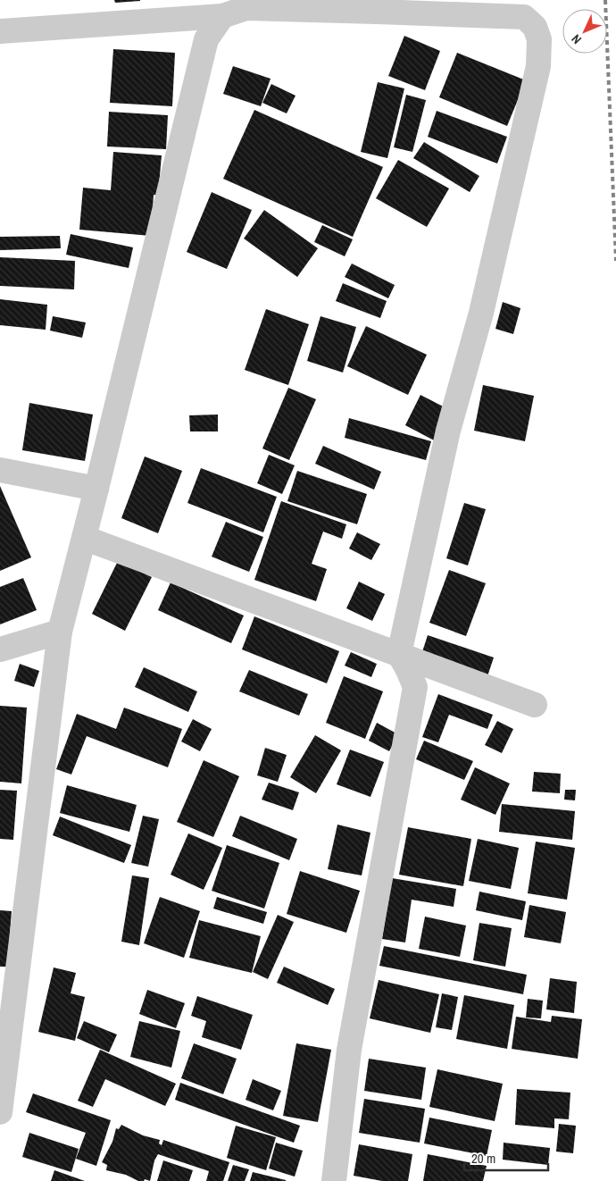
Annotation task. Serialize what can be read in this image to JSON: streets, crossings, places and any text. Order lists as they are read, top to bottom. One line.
{"scale_bar":"20 m","north":"bottom left"}
